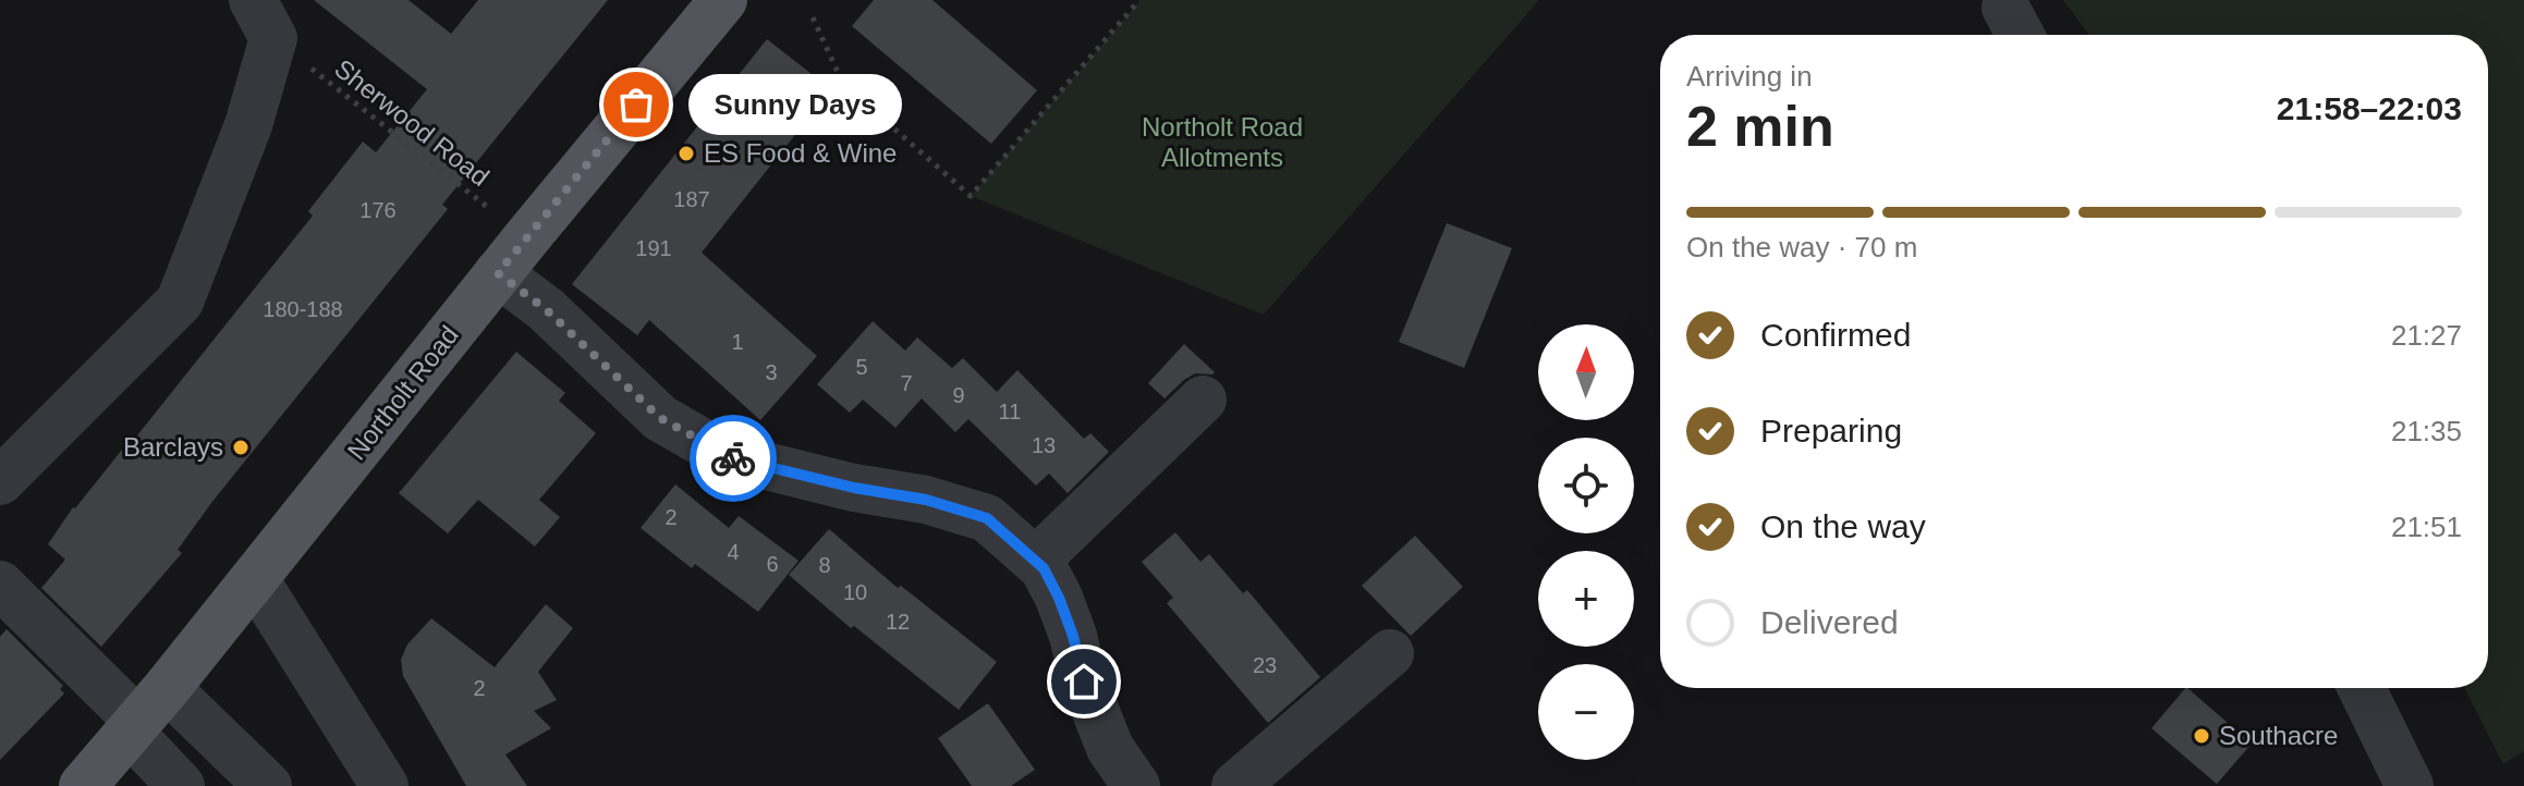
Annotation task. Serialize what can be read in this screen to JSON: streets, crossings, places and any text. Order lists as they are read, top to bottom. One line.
{"streets":{"main road":["Northolt Road"],"path":["Sherwood Road"]},"crossings":[["Sherwood Road","Northolt Road"]],"parks":["Northolt Road Allotments"],"places":["Sunny Days","ES Food & Wine","Barclays","Southacre"],"house_numbers":["187","176","191","180-188","1","5","3","7","9","11","13","2","4","6","8","10","12","23","2"],"north":"top","page":{"heading":["2 min","Arriving in","21:58–22:03"],"bubble":"Sunny Days","bar":"On the way · 70 m","list":[["Confirmed","21:27"],["Preparing","21:35"],["On the way","21:51"],"Delivered"],"map_buttons":["+","−"]}}
